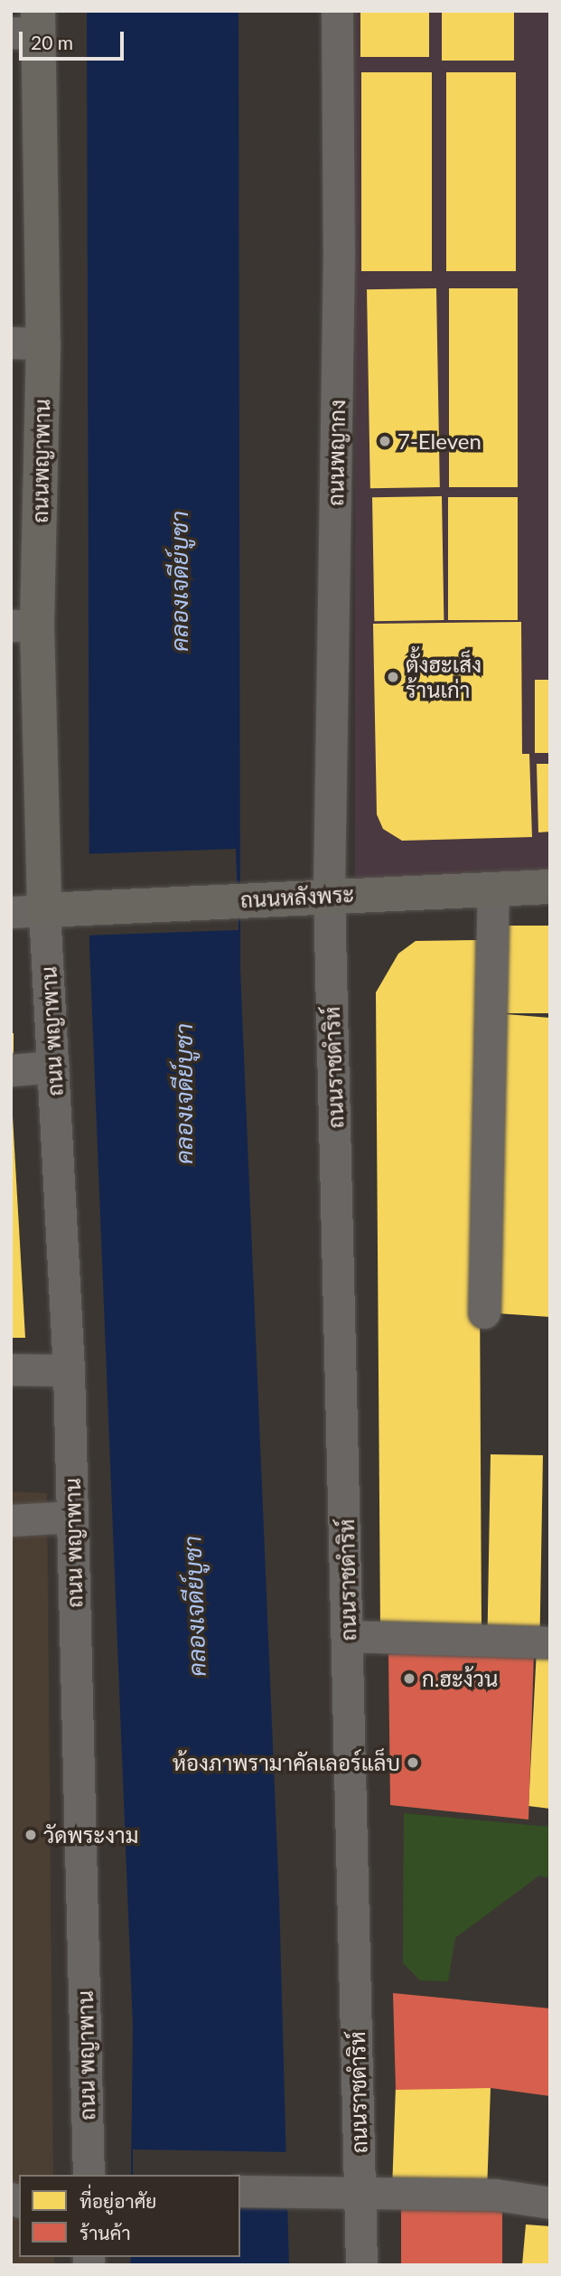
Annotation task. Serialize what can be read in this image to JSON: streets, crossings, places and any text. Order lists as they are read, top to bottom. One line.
{"streets":{"main road":["ถนนพญาพาน","ถนนหลังพระ"],"street":["ถนนพญากง","ถนน พญาพาน","ถนนราชดำริห์"]},"crossings":[["ถนนพญากง","ถนนหลังพระ"],["ถนนพญากง","ถนนราชดำริห์"],["ถนนพญาพาน","ถนนหลังพระ"],["ถนนพญาพาน","ถนน พญาพาน"],["ถนนหลังพระ","ถนน พญาพาน"],["ถนนหลังพระ","ถนนราชดำริห์"]],"water":["คลองเจดีย์บูชา"],"places":["7-Eleven","ตั้งฮะเส็ง ร้านเก่า","ก.ฮะง้วน","ห้องภาพรามาคัลเลอร์แล็บ","วัดพระงาม"],"legend":["ที่อยู่อาศัย","ร้านค้า"],"scale_bar":"20 m"}
